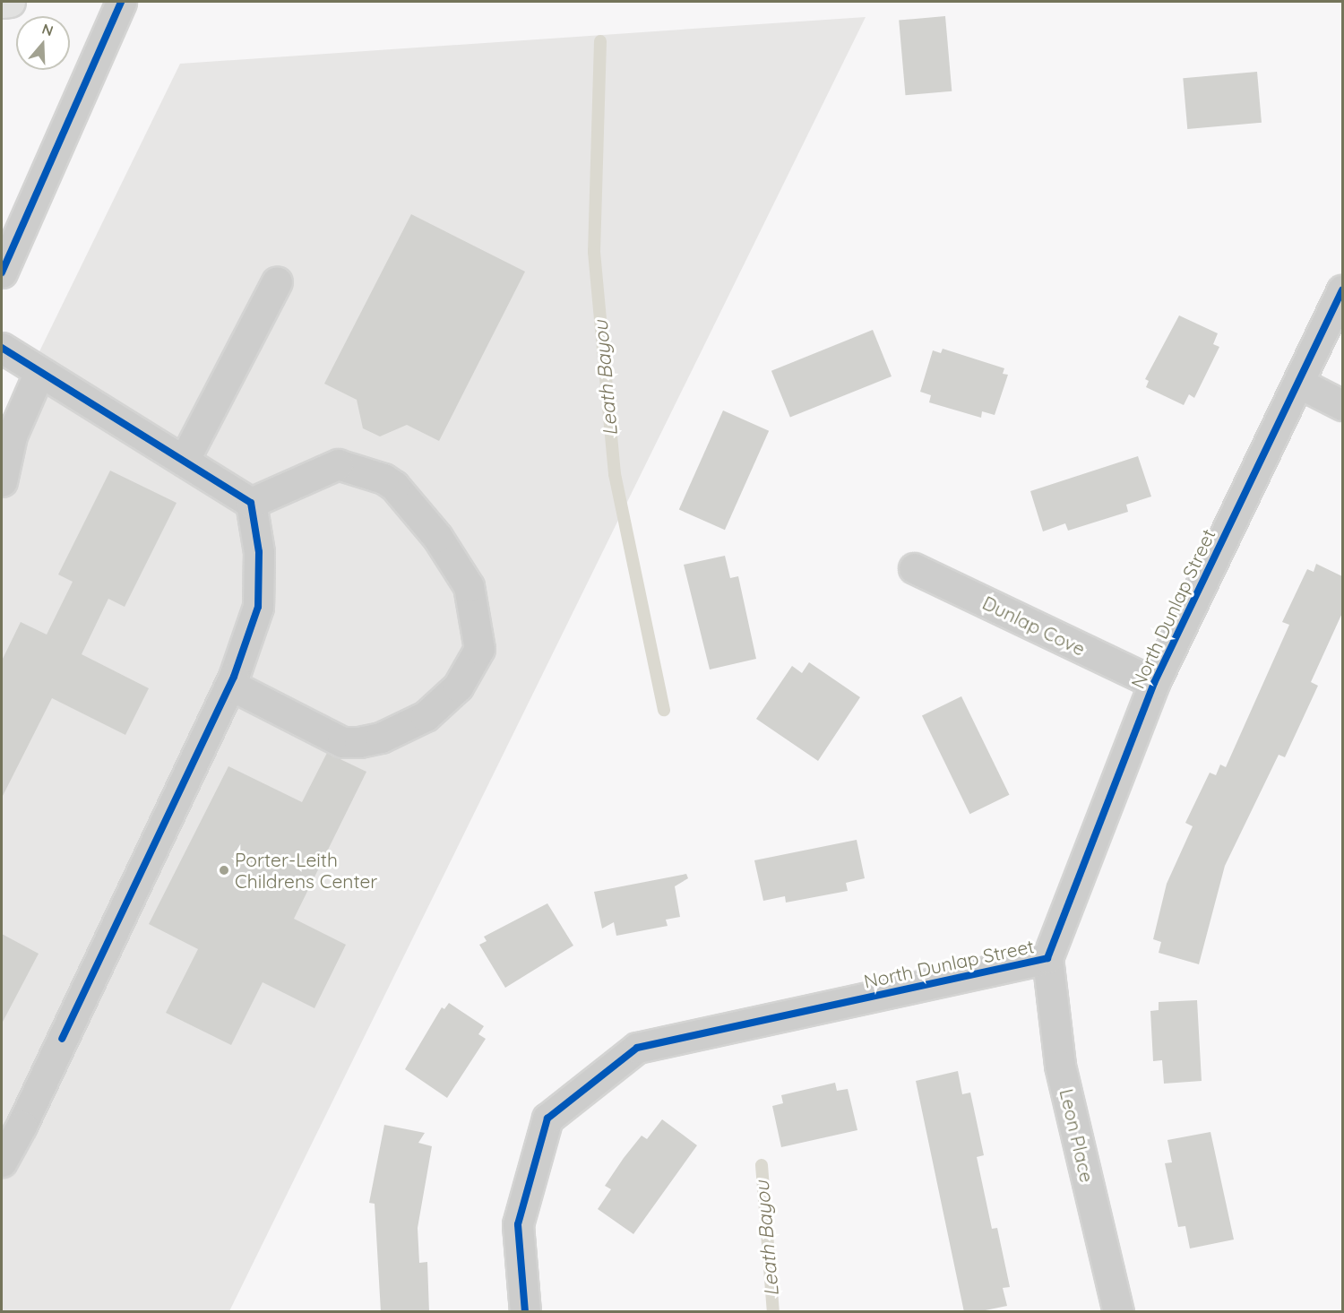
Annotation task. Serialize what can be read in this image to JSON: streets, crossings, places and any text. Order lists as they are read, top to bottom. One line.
{"streets":{"street":["North Dunlap Street","Dunlap Cove","Leon Place"]},"crossings":[["North Dunlap Street","Dunlap Cove"],["North Dunlap Street","Leon Place"]],"water":["Leath Bayou"],"places":["Porter-Leith Childrens Center"],"north":"top"}
